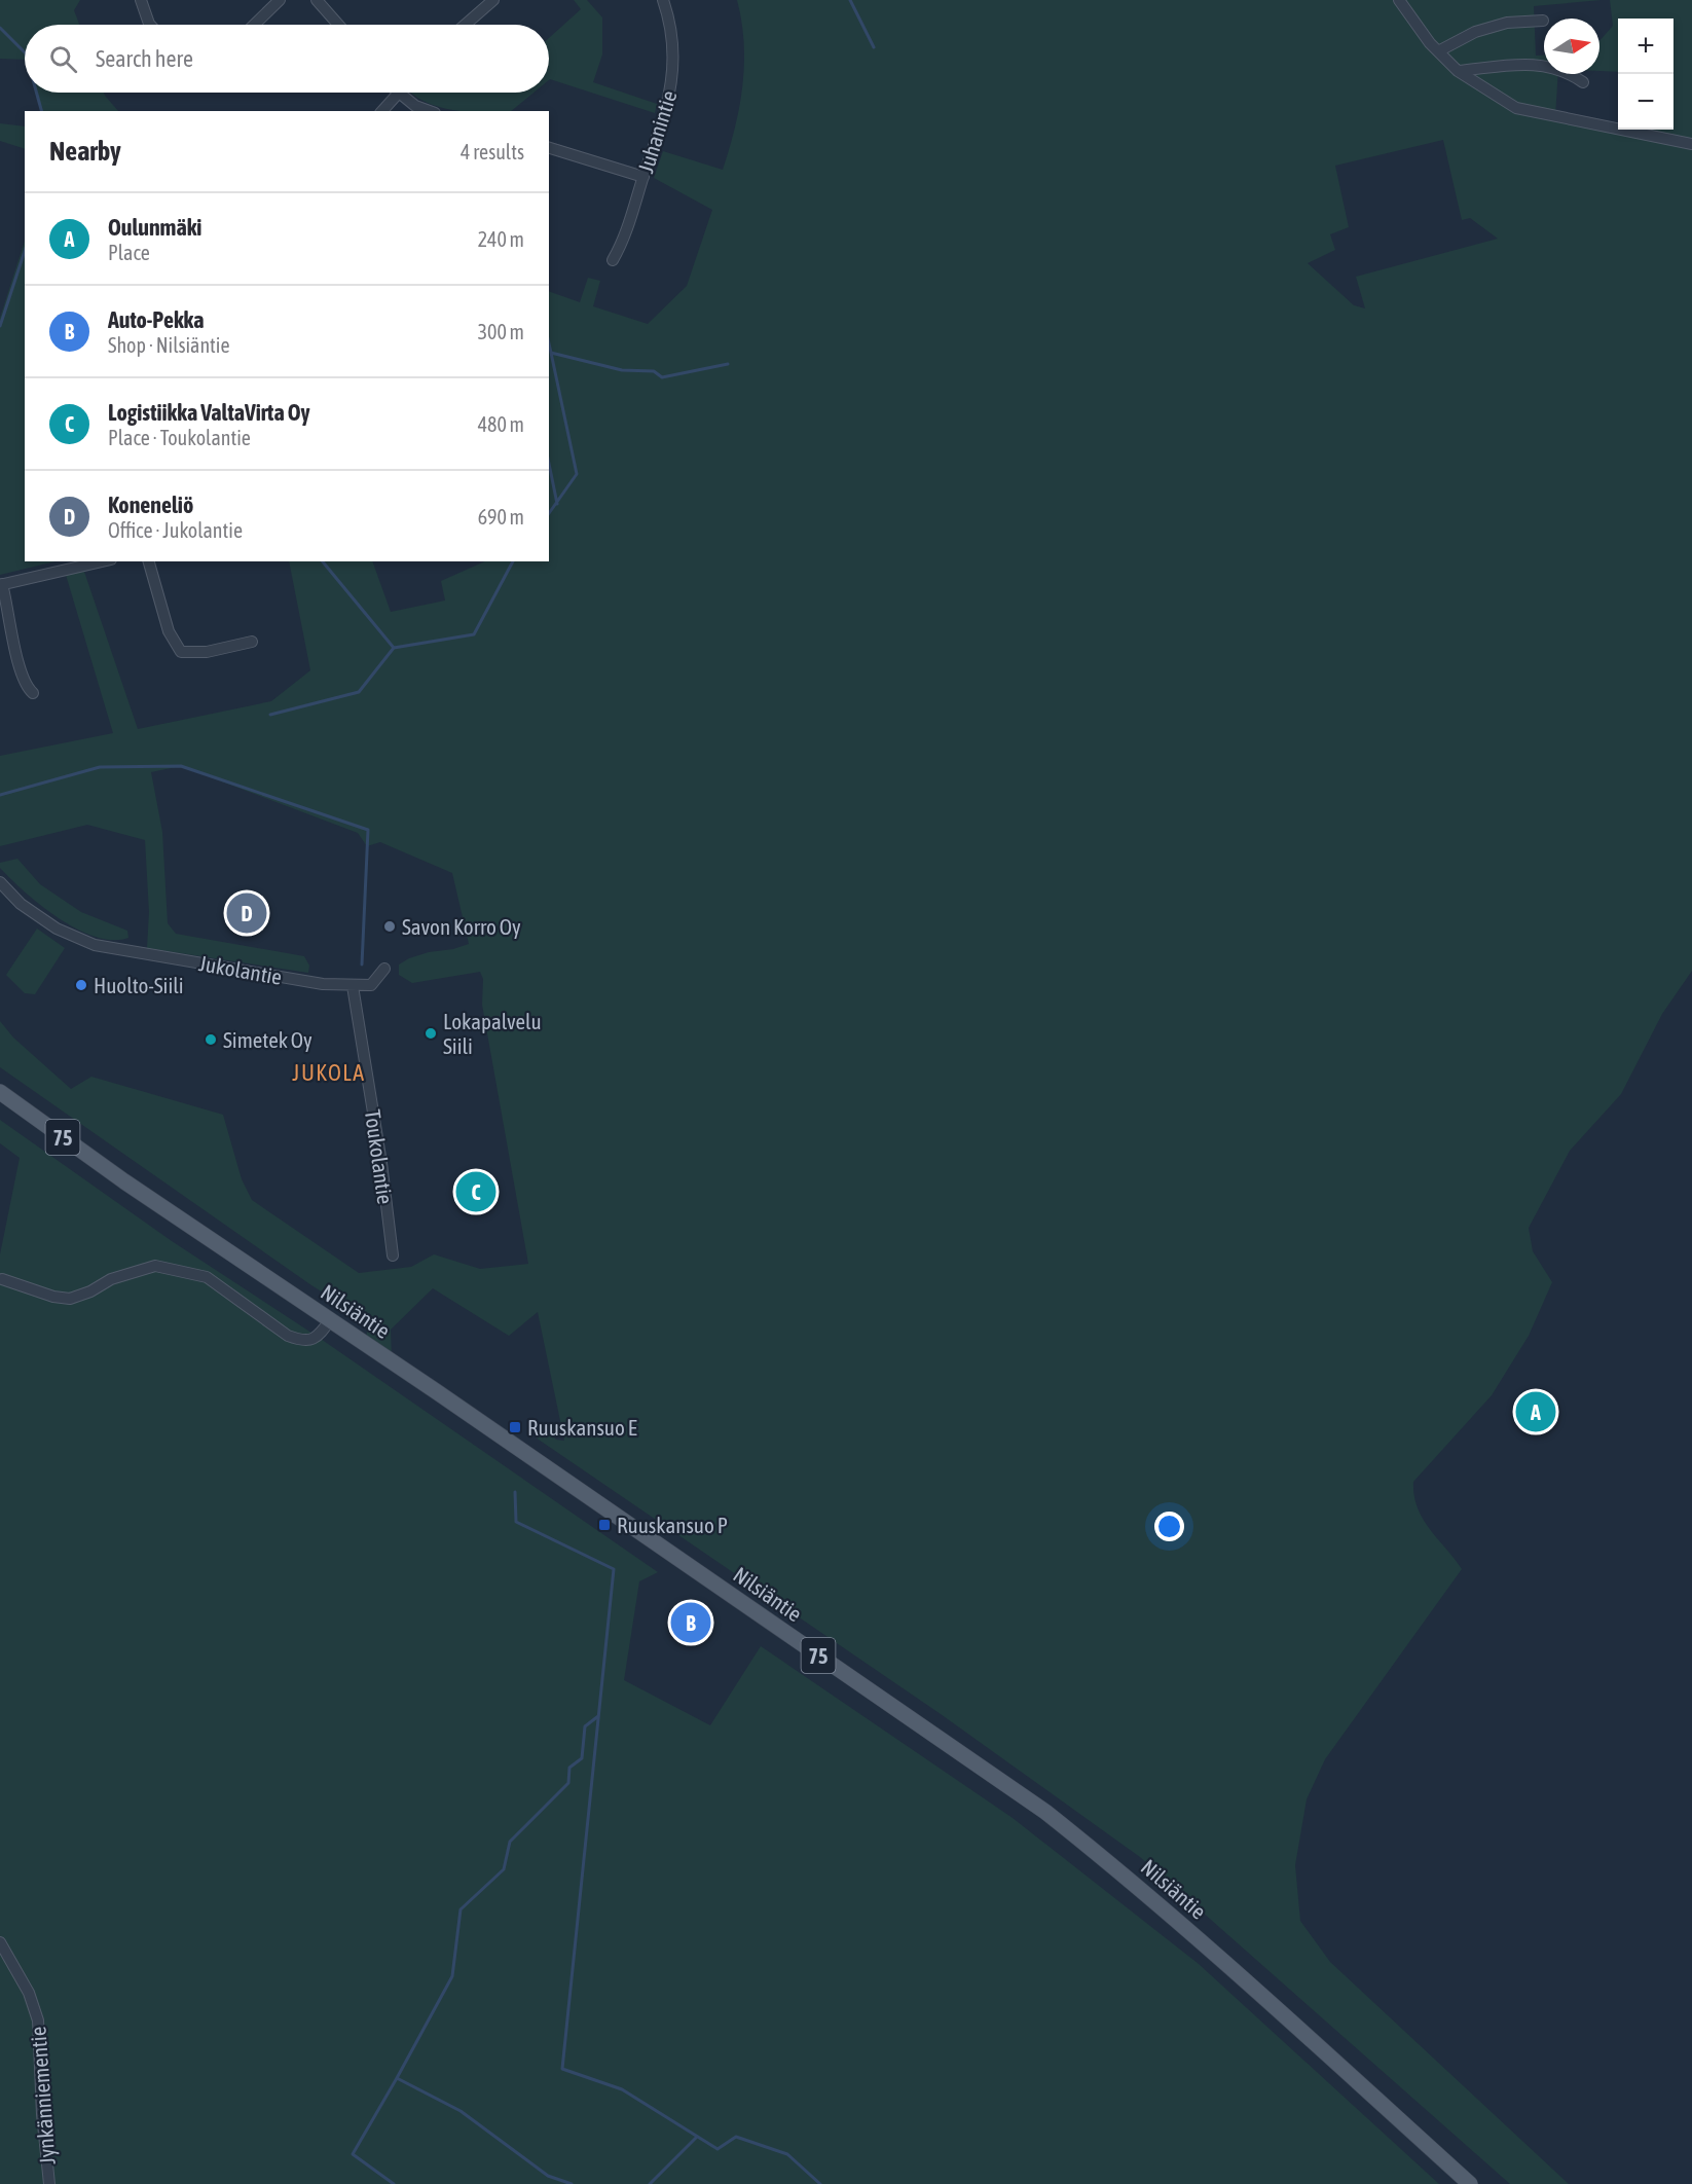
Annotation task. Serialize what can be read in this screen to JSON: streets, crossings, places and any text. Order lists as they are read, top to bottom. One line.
{"streets":{"main road":["75","Nilsiäntie"],"street":["Juhanintie","Jukolantie","Toukolantie","Jynkänniementie"]},"crossings":[["Jukolantie","Toukolantie"]],"districts":["JUKOLA"],"places":{"other":["Savon Korro Oy","Huolto-Siili","Lokapalvelu Siili","Simetek Oy"],"transit":["Ruuskansuo E","Ruuskansuo P"]},"north":"right","page":{"map_buttons":["+","−"],"search":"Search here","heading":["Nearby","4 results"],"list":[{"mark":"A","name":"Oulunmäki","note":"Place","value":"240 m"},{"mark":"B","name":"Auto-Pekka","note":"Shop · Nilsiäntie","value":"300 m"},{"mark":"C","name":"Logistiikka ValtaVirta Oy","note":"Place · Toukolantie","value":"480 m"},{"mark":"D","name":"Koneneliö","note":"Office · Jukolantie","value":"690 m"}],"pins":["D","C","A","B"]}}
